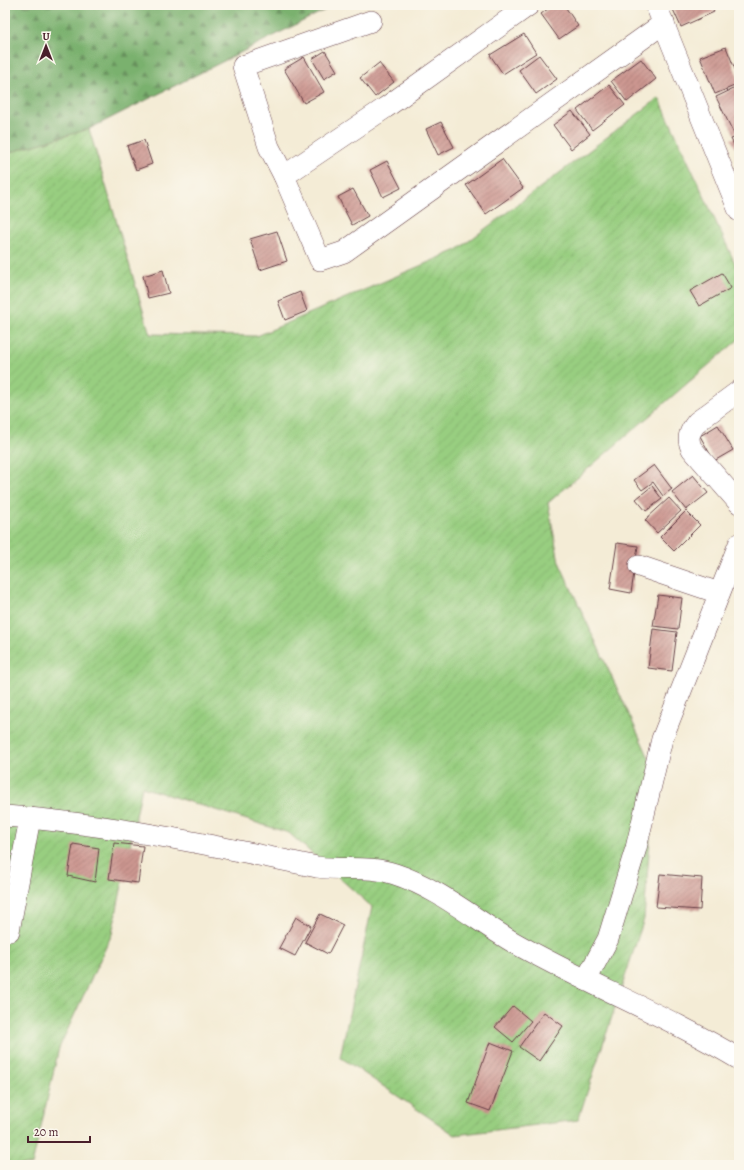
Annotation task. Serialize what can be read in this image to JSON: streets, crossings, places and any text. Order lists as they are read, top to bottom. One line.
{"scale_bar":"20 m","north":"top"}
